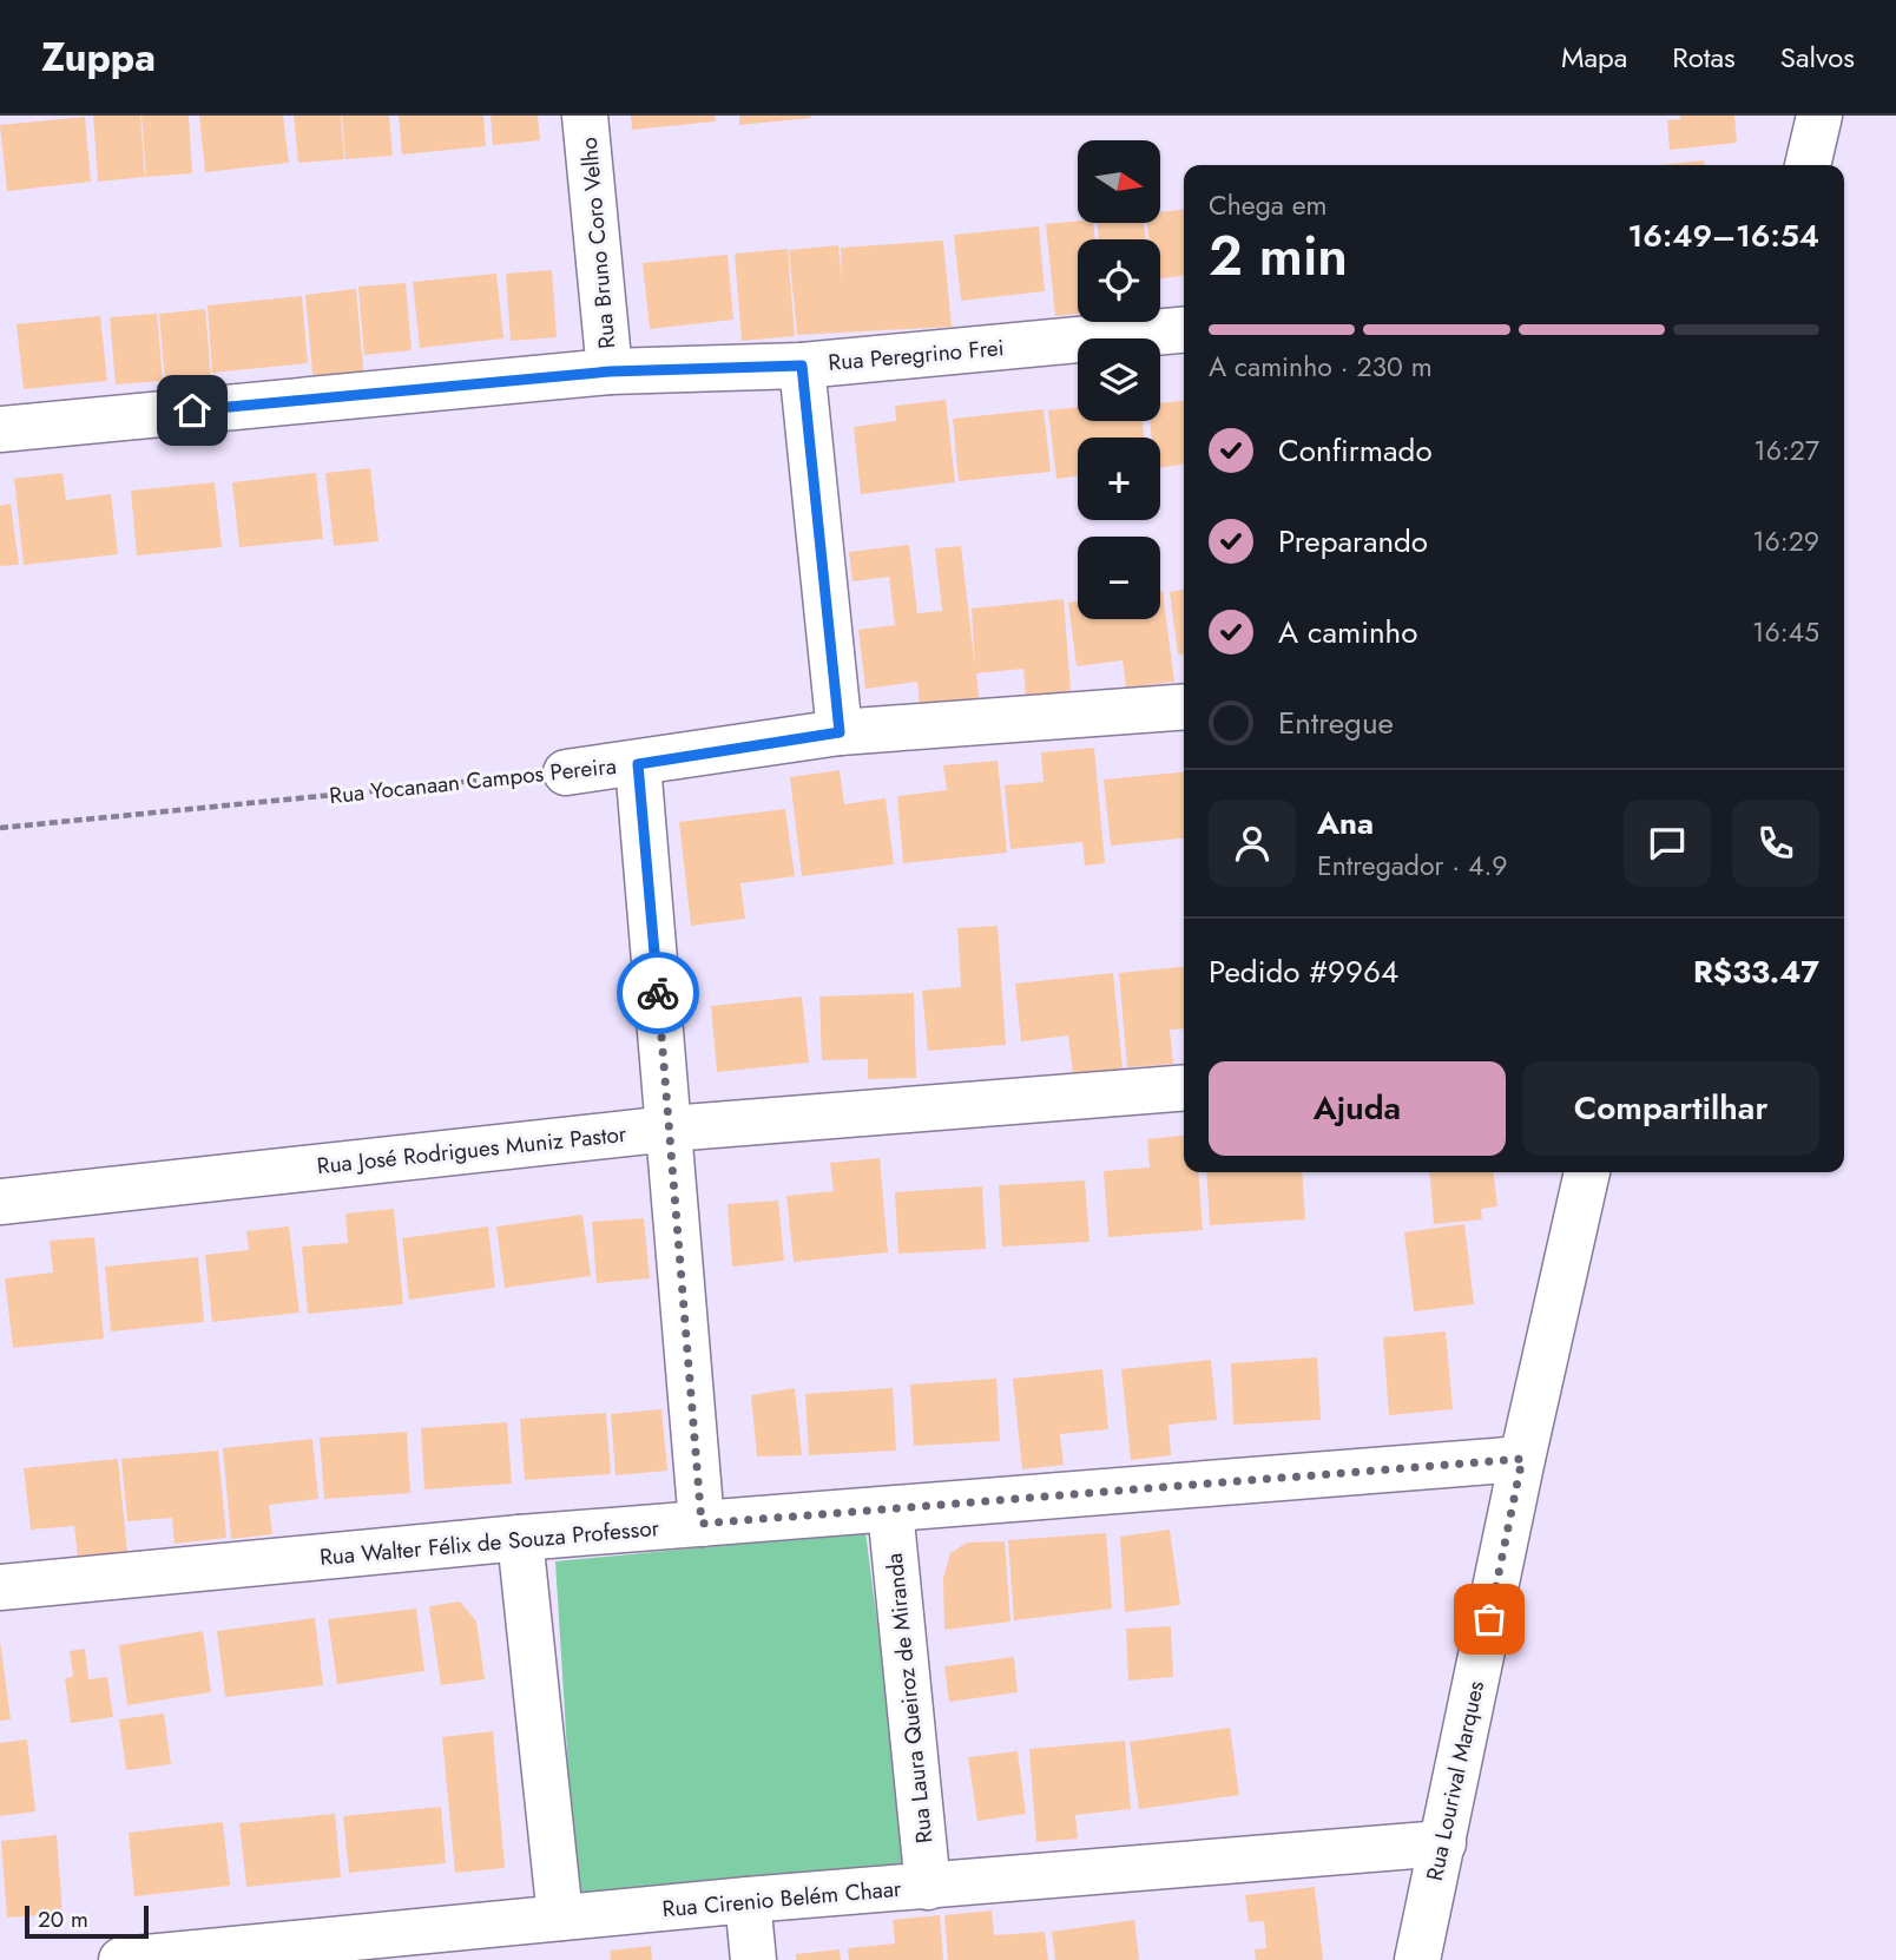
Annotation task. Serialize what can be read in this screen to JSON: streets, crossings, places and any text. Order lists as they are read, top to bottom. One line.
{"streets":{"street":["Rua Bruno Coro Velho","Rua Peregrino Frei","Rua Yocanaan Campos Pereira","Rua José Rodrigues Muniz Pastor","Rua Walter Félix de Souza Professor","Rua Laura Queiroz de Miranda","Rua Lourival Marques","Rua Cirenio Belém Chaar"]},"crossings":[["Rua Bruno Coro Velho","Rua Peregrino Frei"],["Rua Walter Félix de Souza Professor","Rua Laura Queiroz de Miranda"],["Rua Walter Félix de Souza Professor","Rua Lourival Marques"],["Rua Laura Queiroz de Miranda","Rua Cirenio Belém Chaar"],["Rua Lourival Marques","Rua Cirenio Belém Chaar"]],"scale_bar":"20 m","north":"right","page":{"header":"Zuppa","nav":["Mapa","Rotas","Salvos"],"map_buttons":["+","−"],"heading":["2 min","Chega em","16:49–16:54"],"panel":["Ana","Entregador · 4.9","Pedido #9964","R$33.47"],"bar":"A caminho · 230 m","list":[["Confirmado","16:27"],["Preparando","16:29"],["A caminho","16:45"],"Entregue"],"buttons":["Ajuda","Compartilhar"],"scale":"20 m"}}
